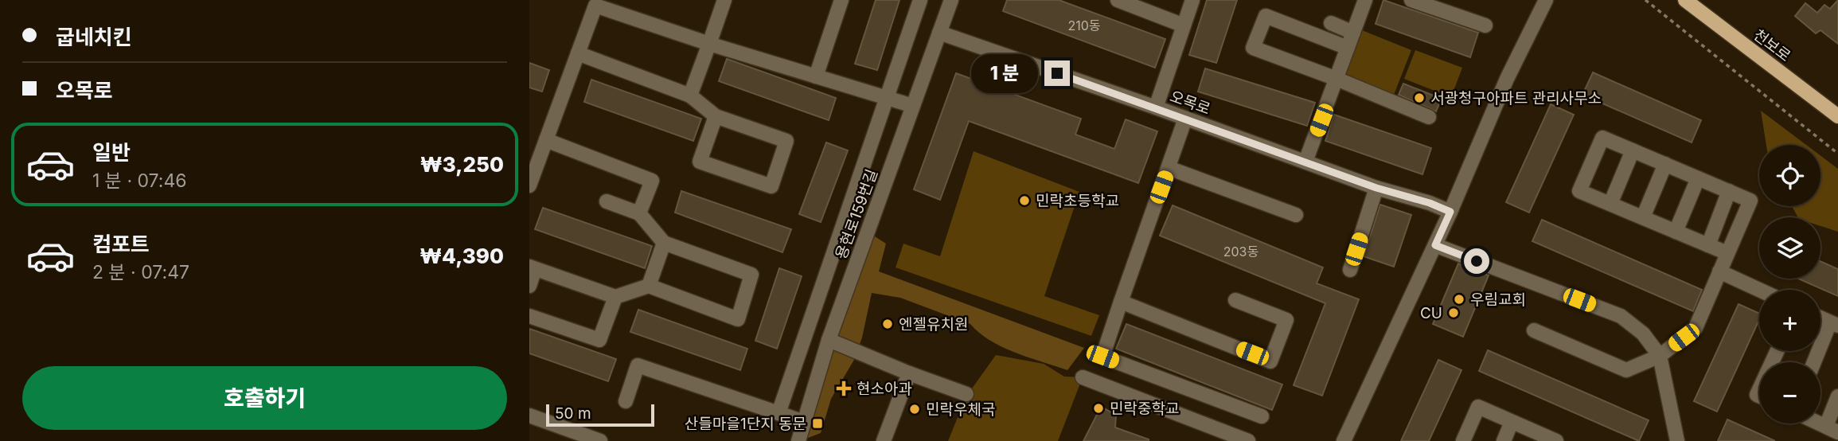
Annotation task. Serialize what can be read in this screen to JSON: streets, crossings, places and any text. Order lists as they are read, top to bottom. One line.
{"streets":{"main road":["천보로"],"street":["오목로","용현로159번길"]},"crossings":[["오목로","용현로159번길"]],"places":{"other":["서광청구아파트 관리사무소","민락초등학교","우림교회","CU","엔젤유치원","민락중학교","민락우체국"],"health":["현소아과"],"transit":["산들마을1단지 동문"]},"house_numbers":["210동","203동"],"scale_bar":"50 m","page":{"banner":["굽네치킨","오목로"],"bubble":"1 분","list":[{"name":"일반","note":"1 분 · 07:46","value":"₩3,250"},{"name":"컴포트","note":"2 분 · 07:47","value":"₩4,390"}],"map_buttons":["+","−"],"buttons":"호출하기","scale":"50 m"}}
